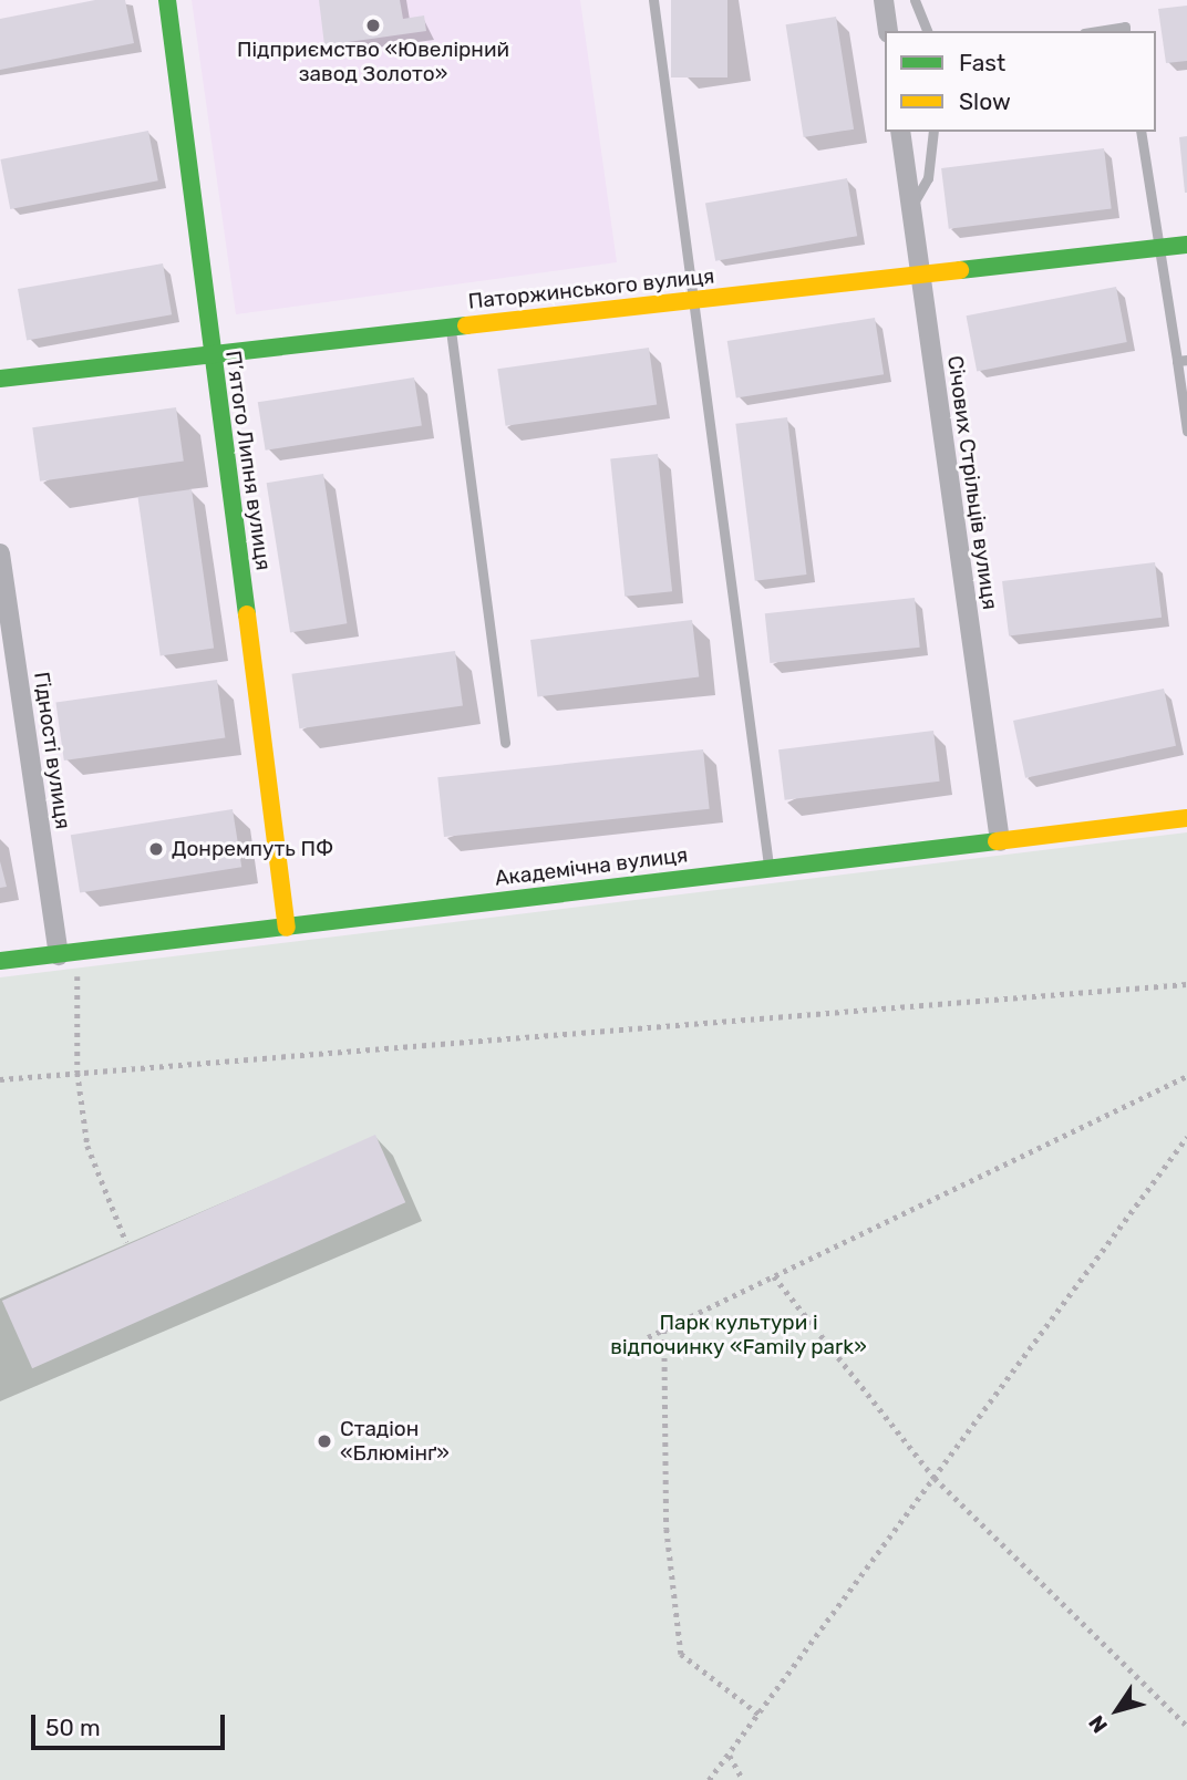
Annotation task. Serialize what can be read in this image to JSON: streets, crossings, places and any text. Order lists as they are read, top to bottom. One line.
{"streets":{"street":["Паторжинського вулиця","П’ятого Липня вулиця","Січових Стрільців вулиця","Гідності вулиця","Академічна вулиця"]},"crossings":[["Паторжинського вулиця","П’ятого Липня вулиця"],["Паторжинського вулиця","Січових Стрільців вулиця"],["П’ятого Липня вулиця","Академічна вулиця"],["Січових Стрільців вулиця","Академічна вулиця"],["Гідності вулиця","Академічна вулиця"]],"parks":["Парк культури і відпочинку «Family park»"],"places":["Підприємство «Ювелірний завод Золото»","Донремпуть ПФ","Стадіон «Блюмінґ»"],"legend":["Fast","Slow"],"scale_bar":"50 m","north":"bottom left"}
